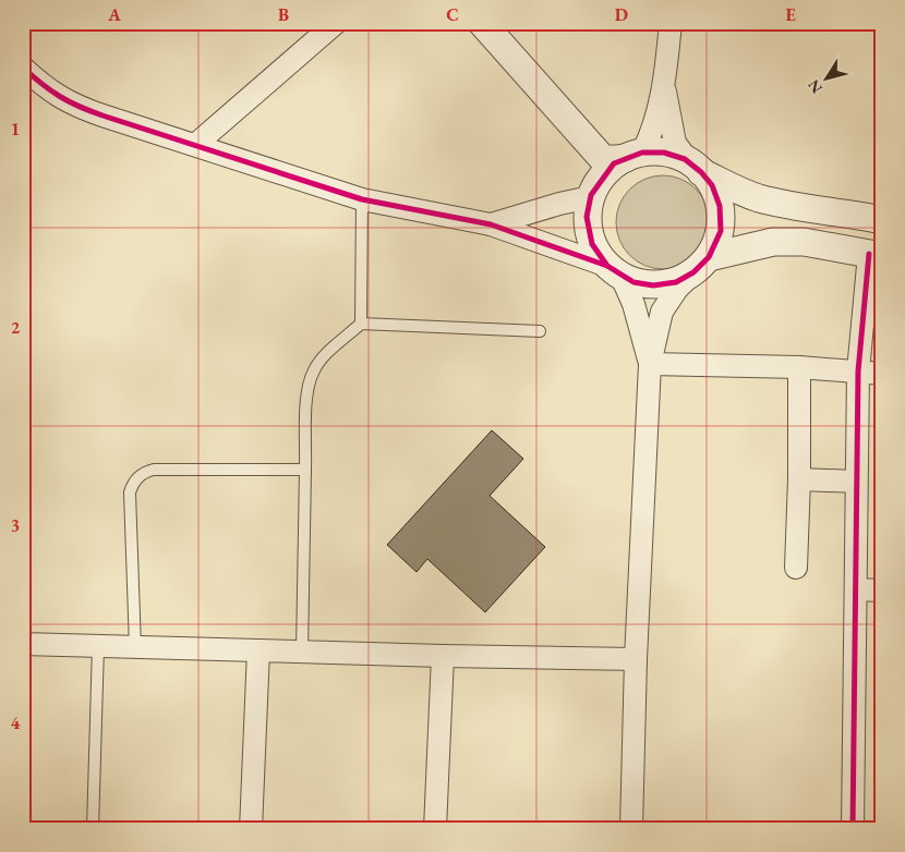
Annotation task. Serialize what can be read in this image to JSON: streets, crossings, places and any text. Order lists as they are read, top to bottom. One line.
{"north":"bottom left","grid":{"columns":["A","B","C","D","E"],"rows":["1","2","3","4"]}}
